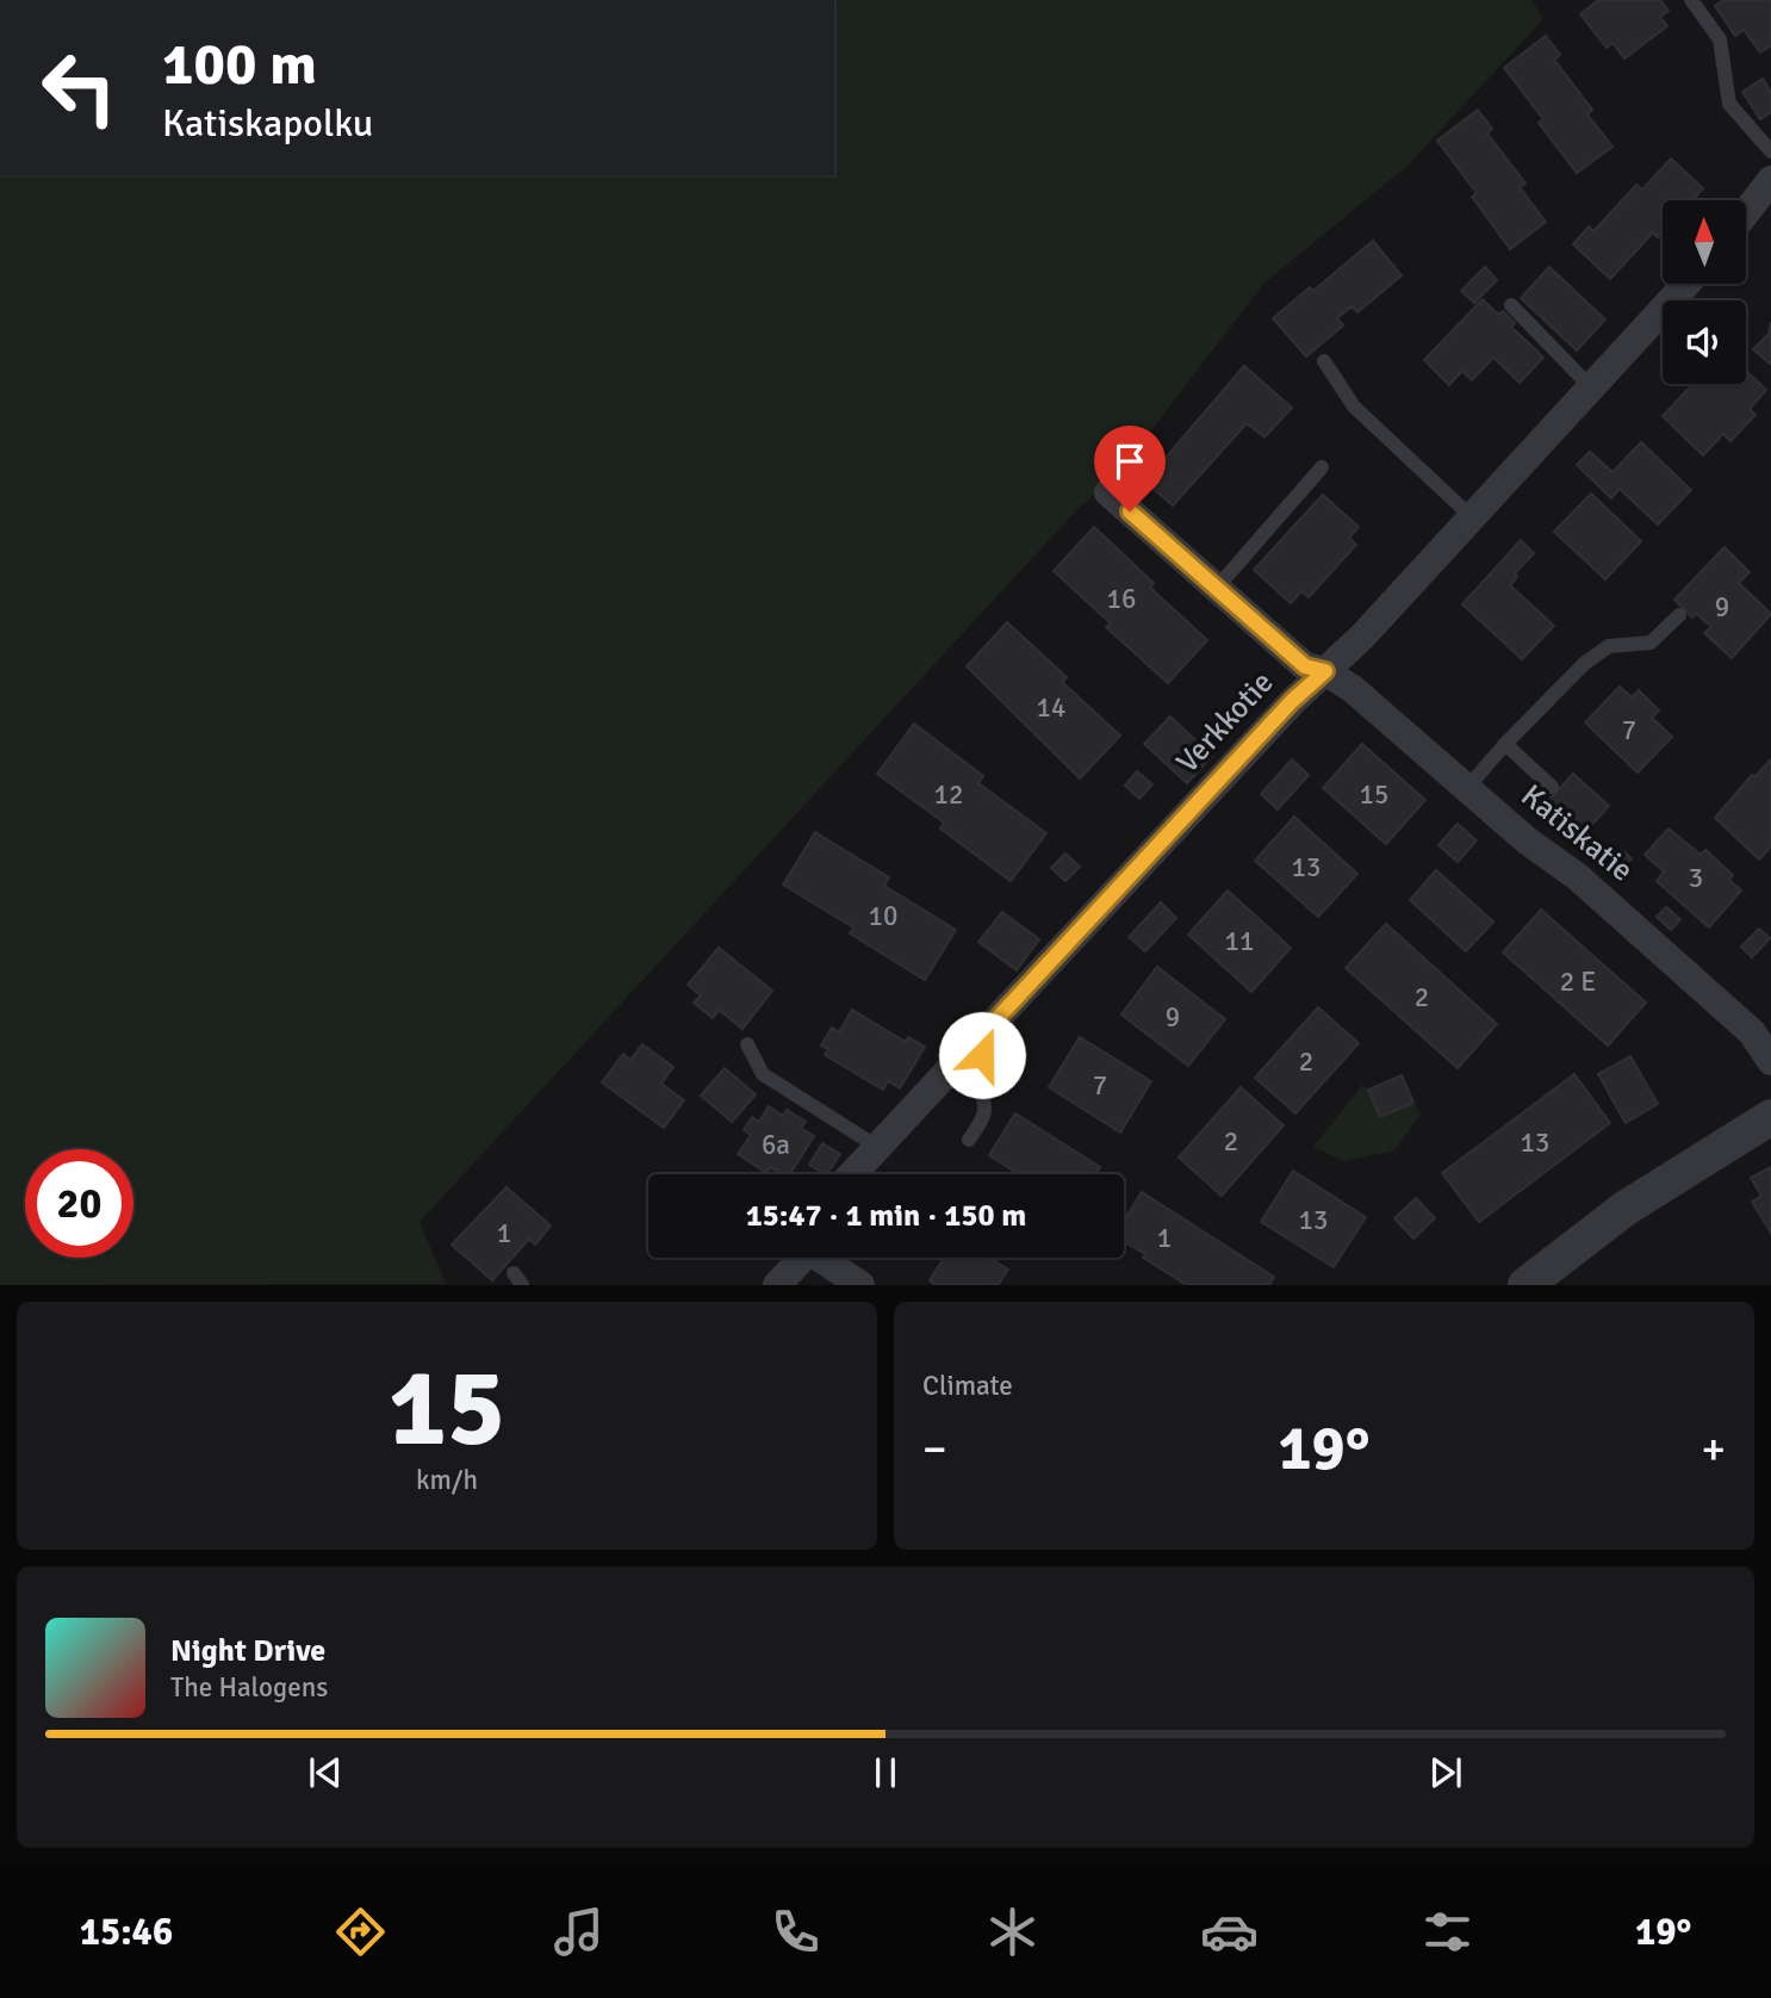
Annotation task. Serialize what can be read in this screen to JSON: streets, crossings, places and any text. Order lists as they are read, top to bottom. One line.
{"streets":{"street":["Verkkotie","Katiskatie"]},"crossings":[["Verkkotie","Katiskatie"]],"house_numbers":["16","9","14","7","12","15","13","3","10","11","2 E","2","9","2","7","2","13","6a","13","1","1"],"north":"top","page":{"turn":["100 m","Katiskapolku"],"limit":"20","trip":"15:47 · 1 min · 150 m","tile":[["15","km/h"],"Climate"],"heat":["−","19°","+"],"song":["Night Drive","The Halogens"],"tabs":["15:46","19°"]}}
